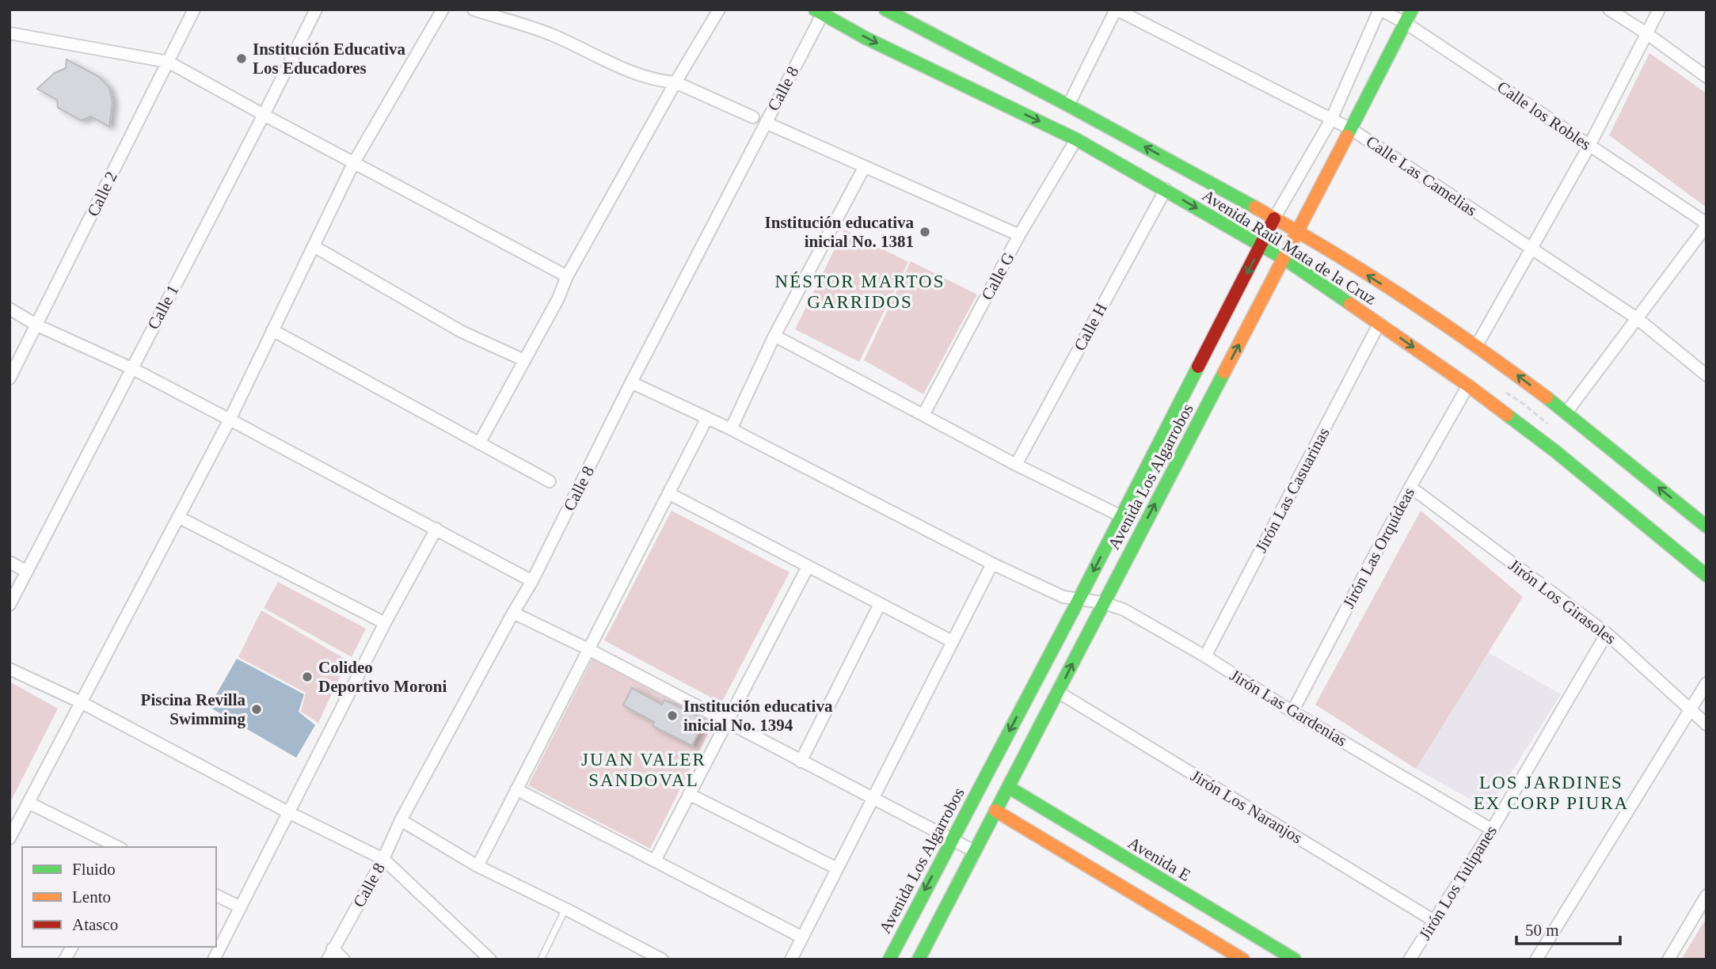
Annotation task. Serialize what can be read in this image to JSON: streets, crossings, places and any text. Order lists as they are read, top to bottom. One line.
{"streets":{"street":["Calle 8","Calle los Robles","Calle Las Camelias","Calle 2","Avenida Raúl Mata de la Cruz","Calle G","Calle 1","Calle H","Avenida Los Algarrobos","Jirón Las Casuarinas","Jirón Las Orquídeas","Jirón Los Girasoles","Jirón Las Gardenias","Jirón Los Naranjos","Avenida E","Jirón Los Tulipanes"]},"crossings":[["Calle 8","Avenida Raúl Mata de la Cruz"],["Calle 8","Jirón Las Gardenias"],["Calle los Robles","Avenida Los Algarrobos"],["Calle Las Camelias","Avenida Los Algarrobos"],["Avenida Raúl Mata de la Cruz","Calle G"],["Avenida Raúl Mata de la Cruz","Calle H"],["Avenida Raúl Mata de la Cruz","Avenida Los Algarrobos"],["Avenida Raúl Mata de la Cruz","Jirón Las Casuarinas"],["Avenida Raúl Mata de la Cruz","Jirón Las Orquídeas"],["Avenida Los Algarrobos","Jirón Las Gardenias"],["Avenida Los Algarrobos","Jirón Los Naranjos"],["Avenida Los Algarrobos","Avenida E"],["Jirón Las Casuarinas","Jirón Las Gardenias"],["Jirón Las Orquídeas","Jirón Los Girasoles"],["Jirón Las Orquídeas","Jirón Las Gardenias"],["Jirón Los Girasoles","Jirón Los Tulipanes"],["Jirón Las Gardenias","Jirón Los Tulipanes"],["Jirón Los Naranjos","Jirón Los Tulipanes"]],"districts":["NÉSTOR MARTOS GARRIDOS","JUAN VALER SANDOVAL","LOS JARDINES EX CORP PIURA"],"places":["Institución Educativa Los Educadores","Institución educativa inicial No. 1381","Colideo Deportivo Moroni","Piscina Revilla Swimming","Institución educativa inicial No. 1394"],"legend":["Fluido","Lento","Atasco"],"scale_bar":"50 m"}
